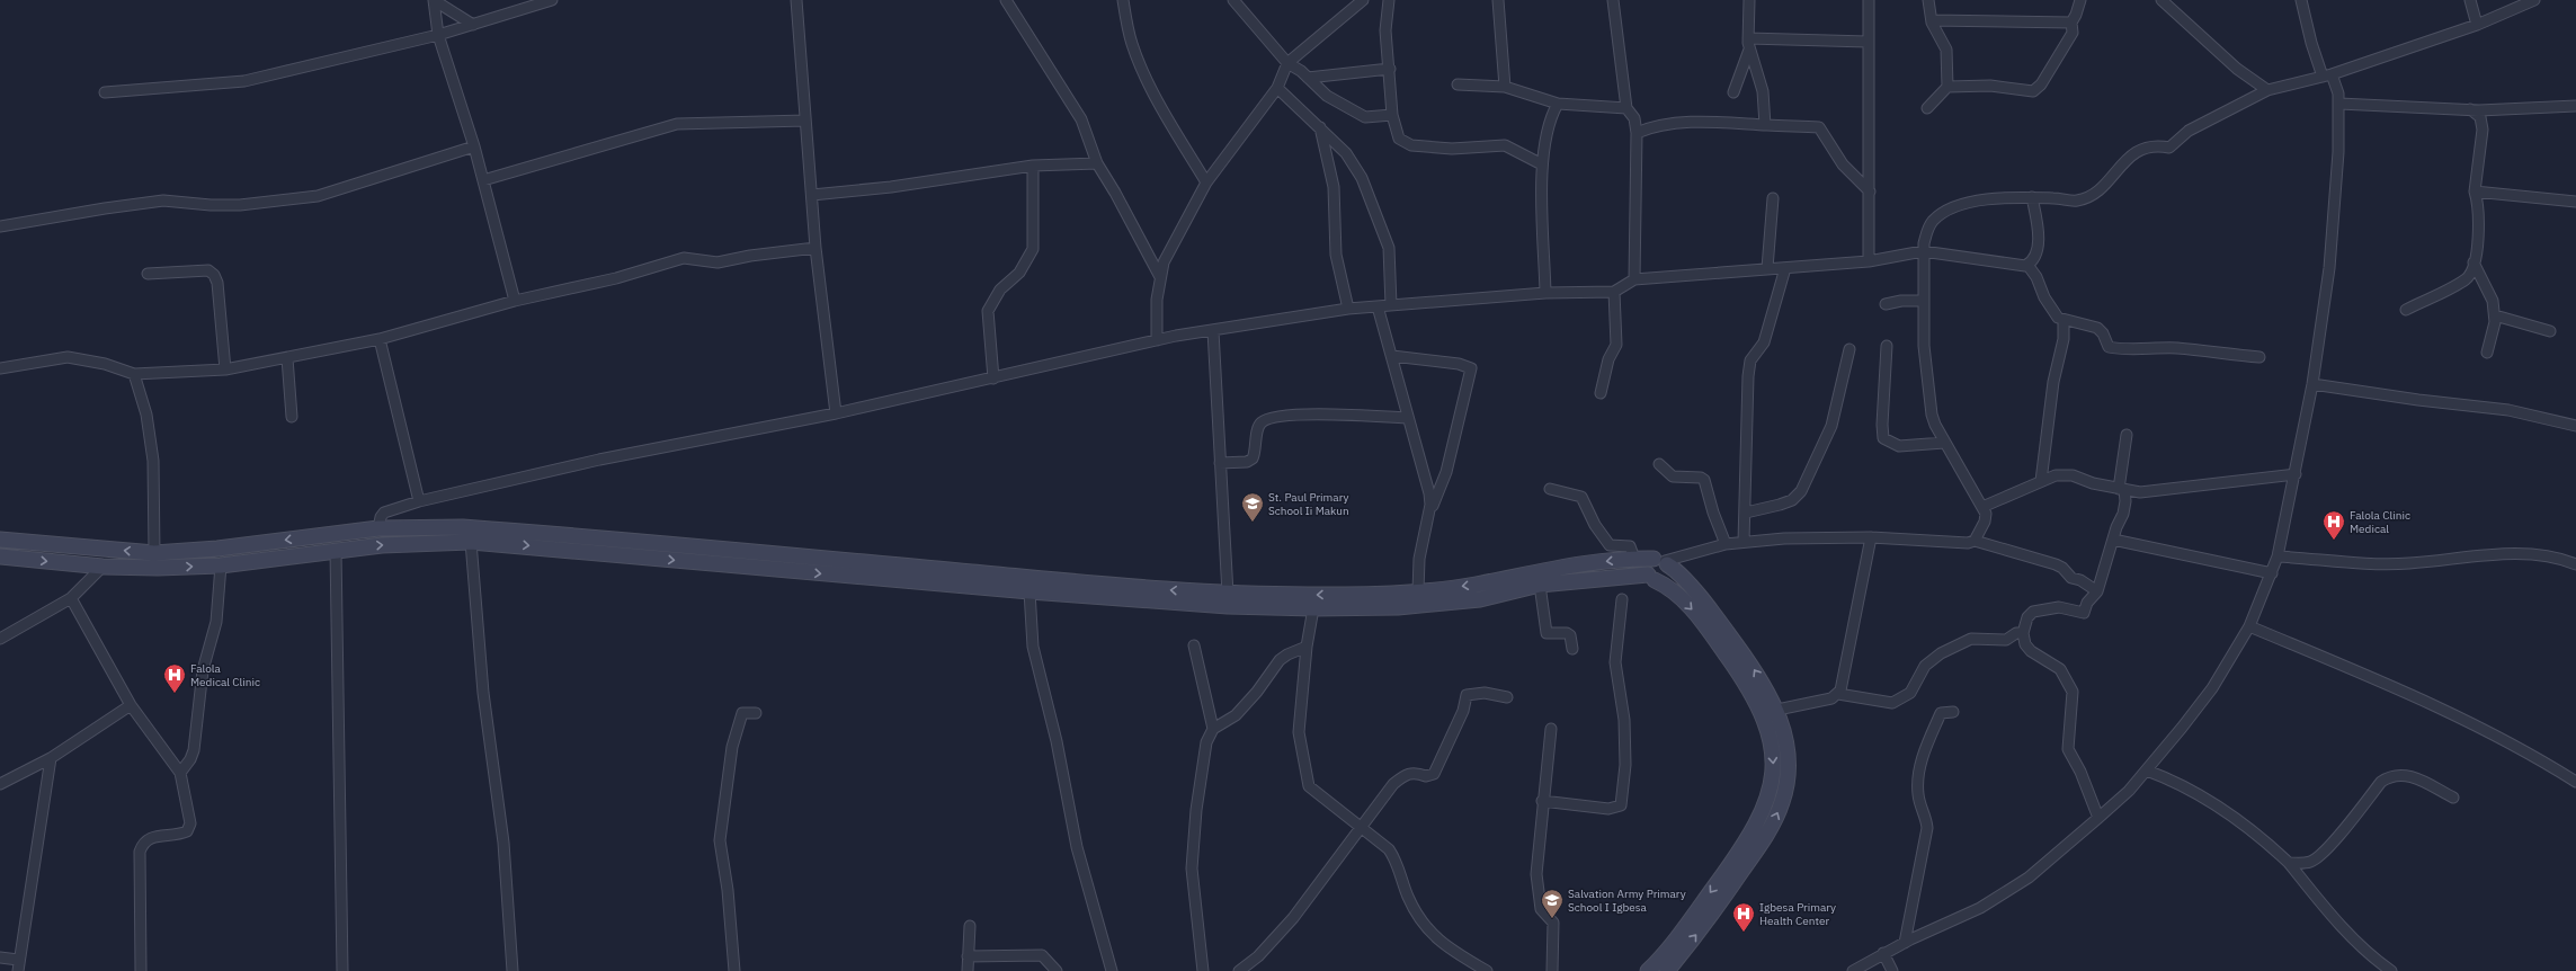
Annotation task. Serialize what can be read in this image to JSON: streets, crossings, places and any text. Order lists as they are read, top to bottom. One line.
{"places":{"school or university":["St. Paul Primary School Ii Makun","Salvation Army Primary School I Igbesa"],"hospital":["Falola Clinic Medical","Falola Medical Clinic","Igbesa Primary Health Center"]}}
